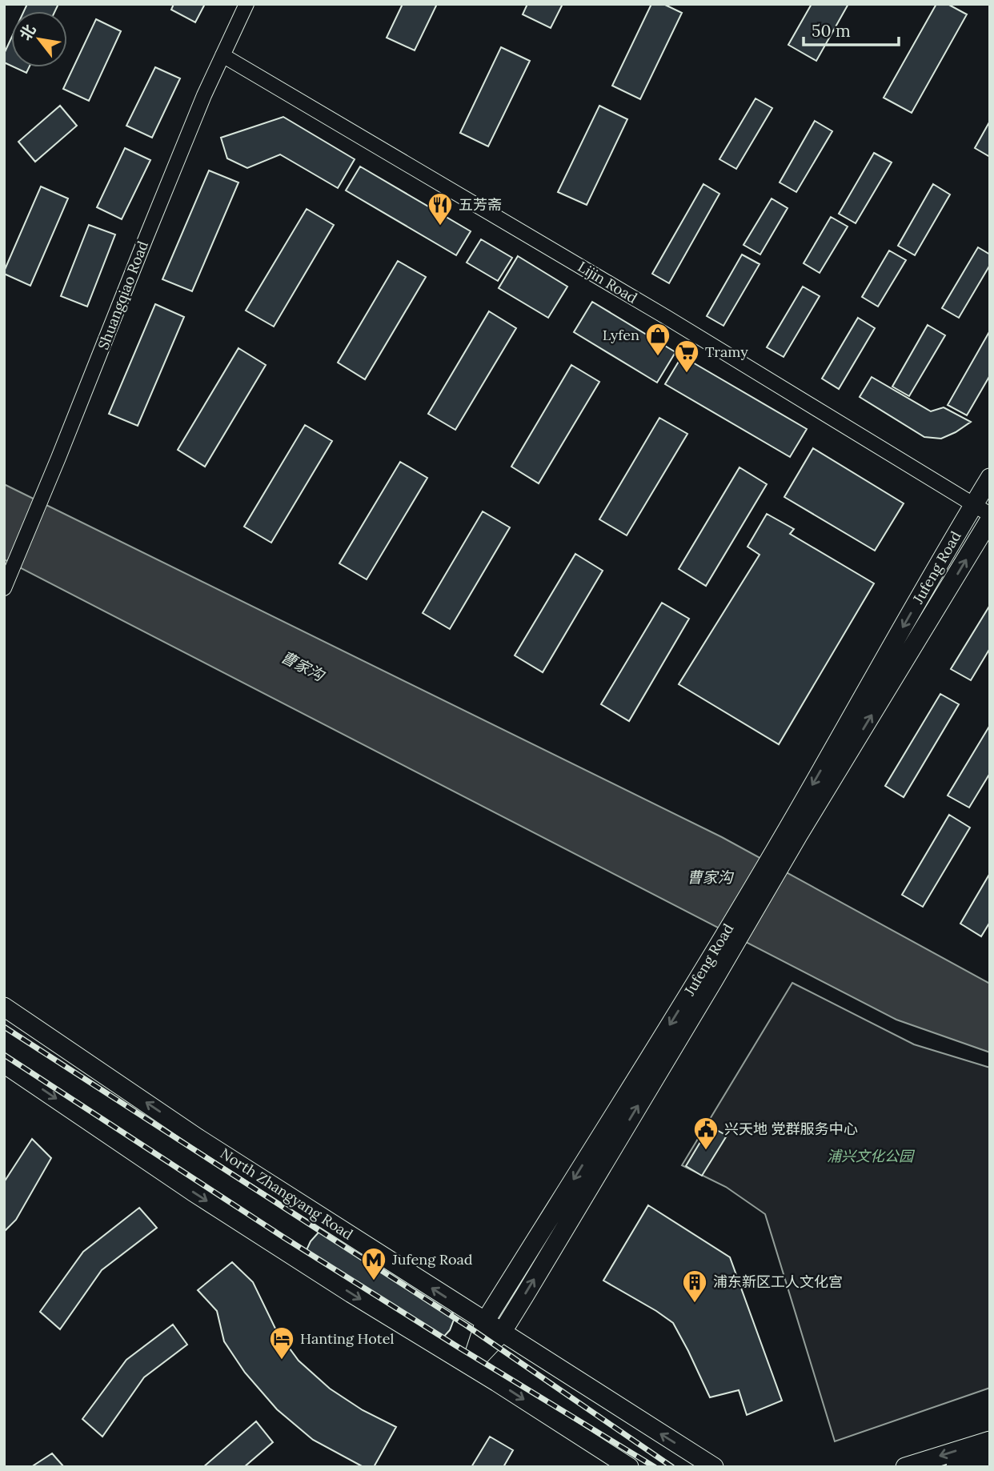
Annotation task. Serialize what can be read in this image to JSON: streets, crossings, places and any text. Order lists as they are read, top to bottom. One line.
{"streets":{"main road":["Jufeng Road","North Zhangyang Road"],"street":["Lijin Road","Shuangqiao Road"]},"crossings":[["Lijin Road","Shuangqiao Road"],["Lijin Road","Jufeng Road"],["Jufeng Road","North Zhangyang Road"]],"water":["曹家沟"],"parks":["浦兴文化公园"],"places":{"restaurant":["五芳斋"],"shop":["Lyfen"],"supermarket":["Tramy"],"public building":["兴天地 党群服务中心"],"metro station":["Jufeng Road"],"building":["浦东新区工人文化宫"],"hotel":["Hanting Hotel"]},"scale_bar":"50 m","north":"top left"}
